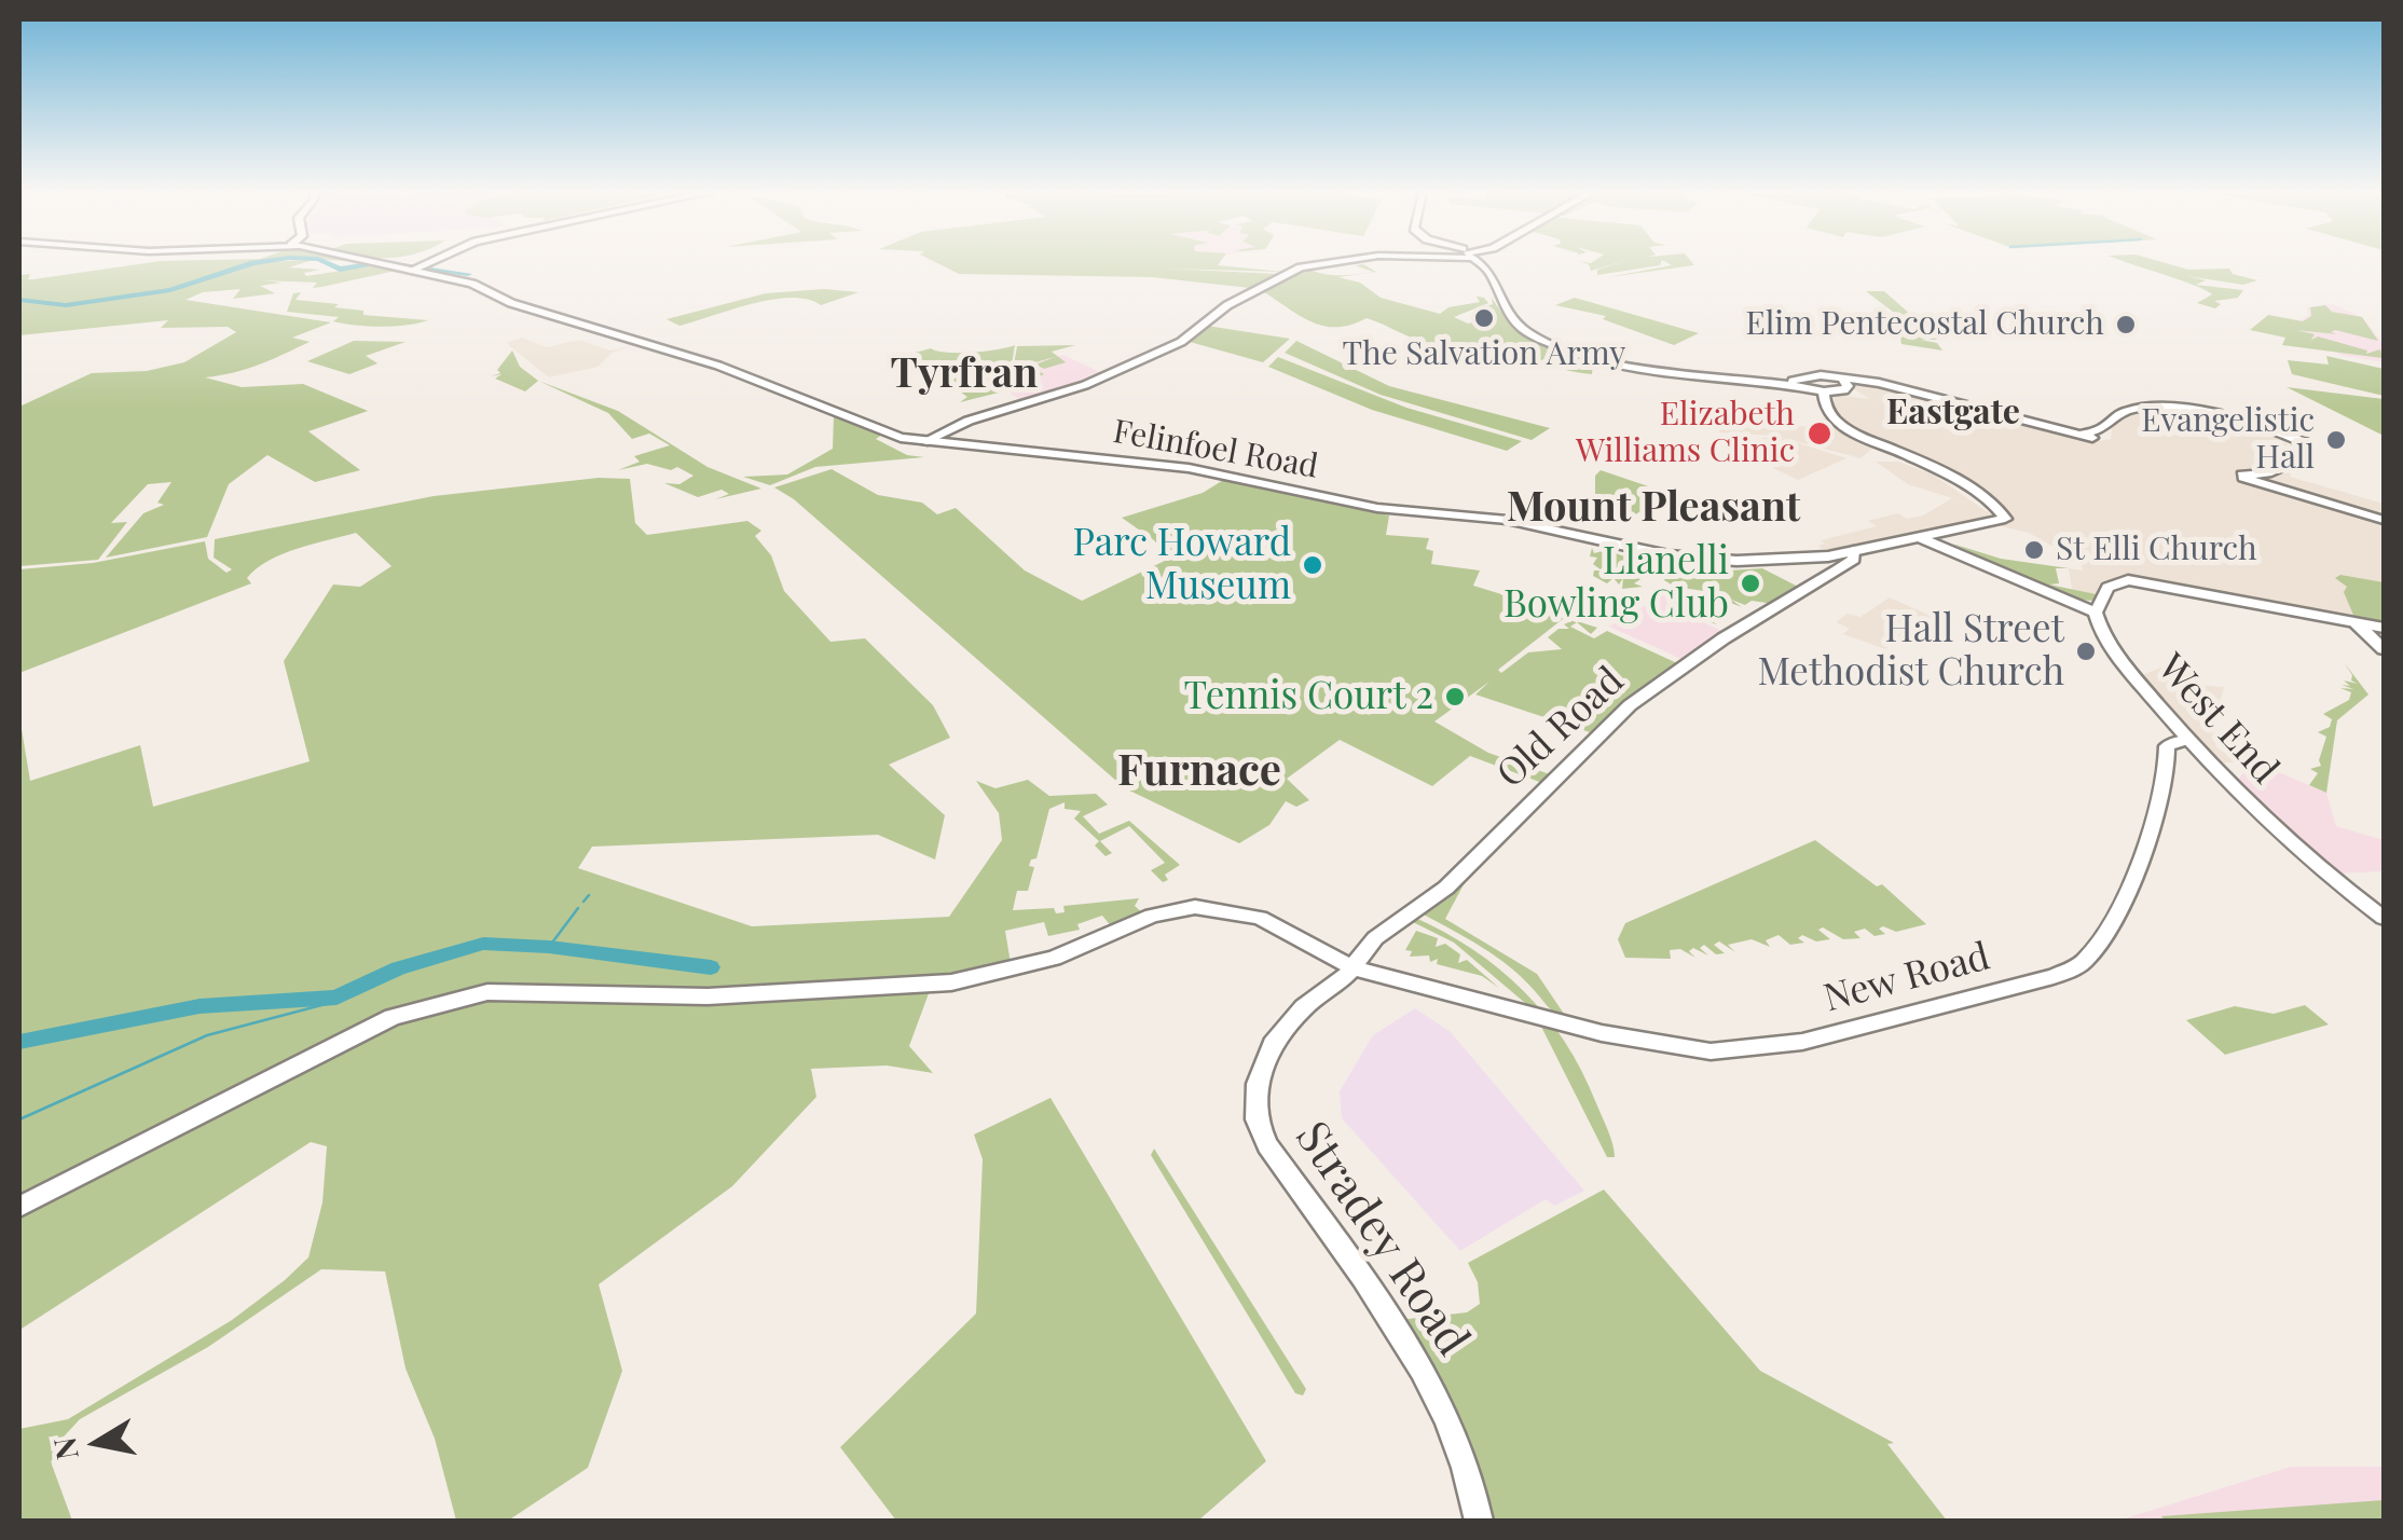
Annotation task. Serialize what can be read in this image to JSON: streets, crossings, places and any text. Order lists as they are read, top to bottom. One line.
{"streets":{"main road":["Felinfoel Road","West End","Old Road","New Road","Stradey Road"]},"crossings":[["Felinfoel Road","Old Road"],["West End","New Road"],["Old Road","New Road"],["Old Road","Stradey Road"],["New Road","Stradey Road"]],"districts":["Tyrfran","Eastgate","Mount Pleasant","Furnace"],"places":["The Salvation Army","Elim Pentecostal Church","Elizabeth Williams Clinic","Evangelistic Hall","St Elli Church","Parc Howard Museum","Llanelli Bowling Club","Hall Street Methodist Church","Tennis Court 2"],"north":"left"}
